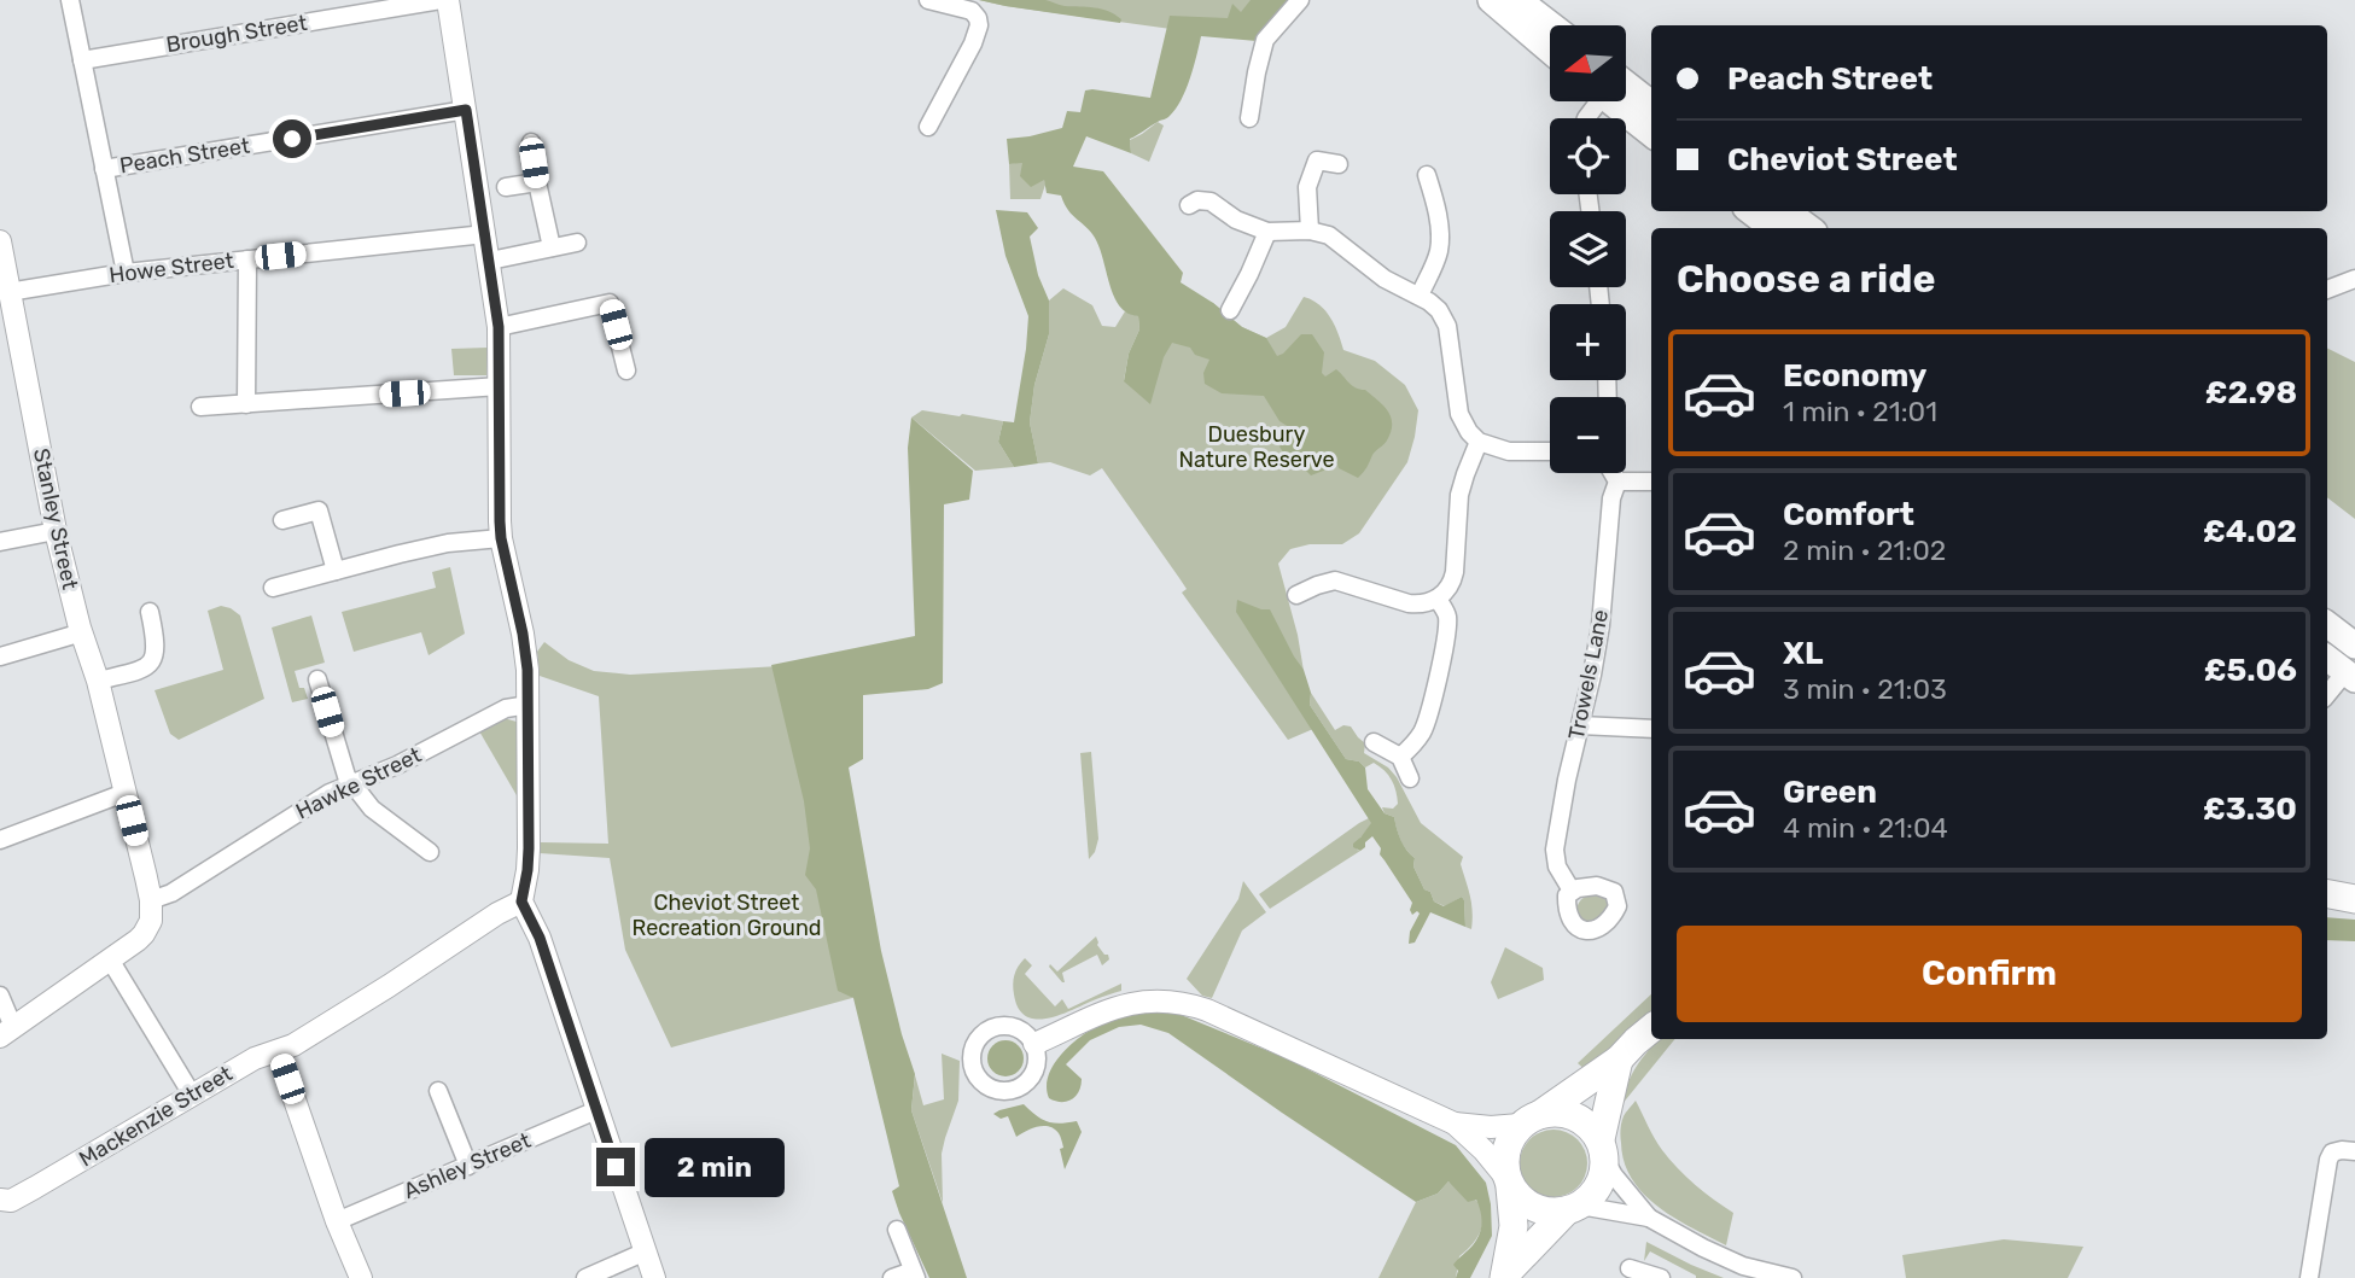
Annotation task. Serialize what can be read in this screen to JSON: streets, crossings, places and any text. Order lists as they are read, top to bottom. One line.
{"streets":{"street":["Brough Street","Peach Street","Howe Street","Stanley Street","Trowels Lane","Hawke Street","Mackenzie Street","Ashley Street"]},"crossings":[["Howe Street","Stanley Street"],["Stanley Street","Hawke Street"]],"parks":["Duesbury Nature Reserve","Cheviot Street Recreation Ground"],"north":"left","page":{"map_buttons":["+","−"],"banner":["Peach Street","Cheviot Street"],"heading":"Choose a ride","list":[{"name":"Economy","note":"1 min · 21:01","value":"£2.98"},{"name":"Comfort","note":"2 min · 21:02","value":"£4.02"},{"name":"XL","note":"3 min · 21:03","value":"£5.06"},{"name":"Green","note":"4 min · 21:04","value":"£3.30"}],"buttons":"Confirm","bubble":"2 min"}}
